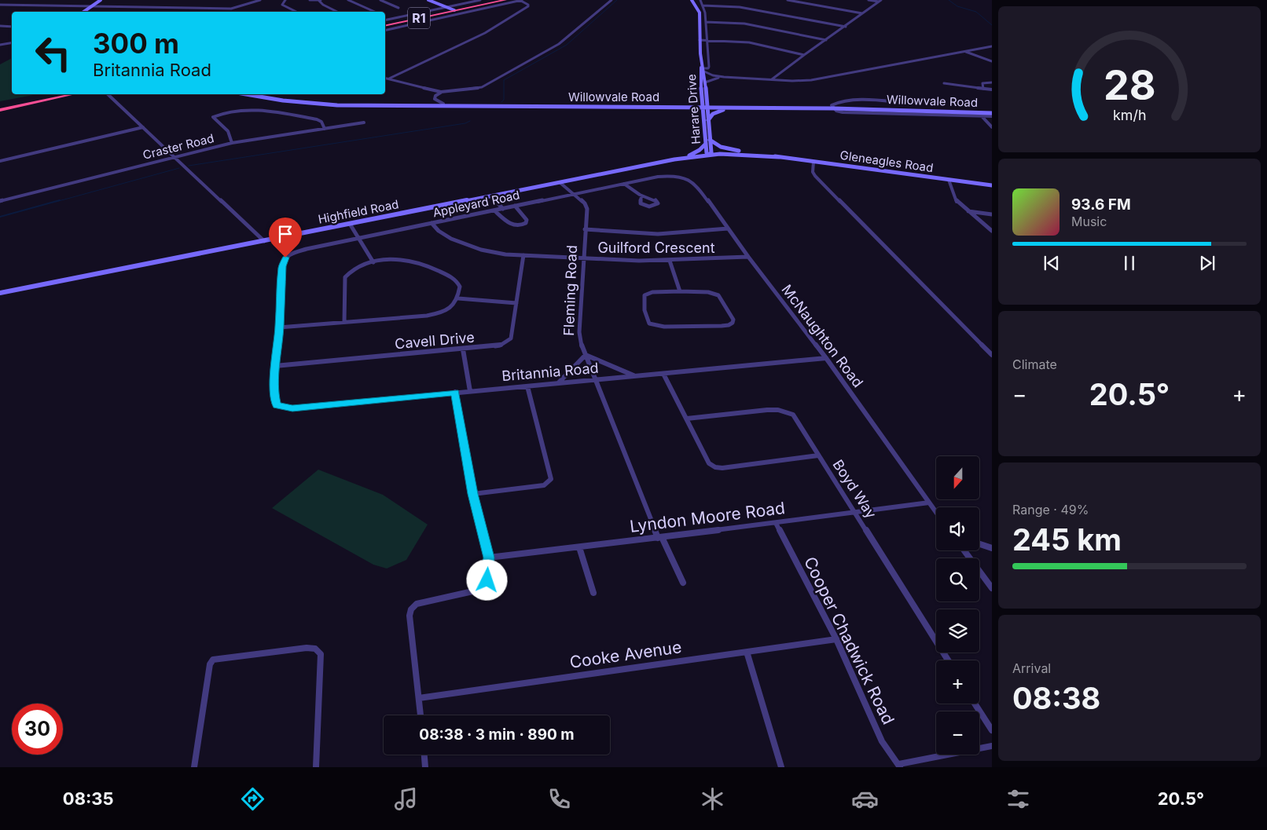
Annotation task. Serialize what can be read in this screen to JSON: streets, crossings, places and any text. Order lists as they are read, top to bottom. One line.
{"streets":{"highway":["R1"],"main road":["Willowvale Road","Harare Drive","Gleneagles Road","Highfield Road"],"street":["Craster Road","Appleyard Road","Guilford Crescent","Fleming Road","McNaughton Road","Cavell Drive","Britannia Road","Boyd Way","Lyndon Moore Road","Cooper Chadwick Road","Cooke Avenue"]},"crossings":[["Willowvale Road","Harare Drive"],["Harare Drive","Gleneagles Road"],["Harare Drive","Highfield Road"],["Gleneagles Road","Highfield Road"],["Appleyard Road","Guilford Crescent"],["Appleyard Road","Fleming Road"],["Appleyard Road","McNaughton Road"],["Highfield Road","Fleming Road"],["Guilford Crescent","Fleming Road"],["Guilford Crescent","McNaughton Road"],["Guilford Crescent","Cavell Drive"],["Fleming Road","Britannia Road"],["Fleming Road","Lyndon Moore Road"],["McNaughton Road","Britannia Road"],["McNaughton Road","Lyndon Moore Road"],["Cavell Drive","Britannia Road"],["Boyd Way","Lyndon Moore Road"],["Lyndon Moore Road","Cooper Chadwick Road"],["Cooper Chadwick Road","Cooke Avenue"]],"north":"bottom","page":{"turn":["300 m","Britannia Road"],"song":["93.6 FM","Music"],"tile":["Climate",["Range · 49%","245 km"],["Arrival","08:38"]],"heat":["−","20.5°","+"],"map_buttons":["+","−"],"limit":"30","trip":"08:38 · 3 min · 890 m","tabs":["08:35","20.5°"],"gauge":["28","km/h"]}}
